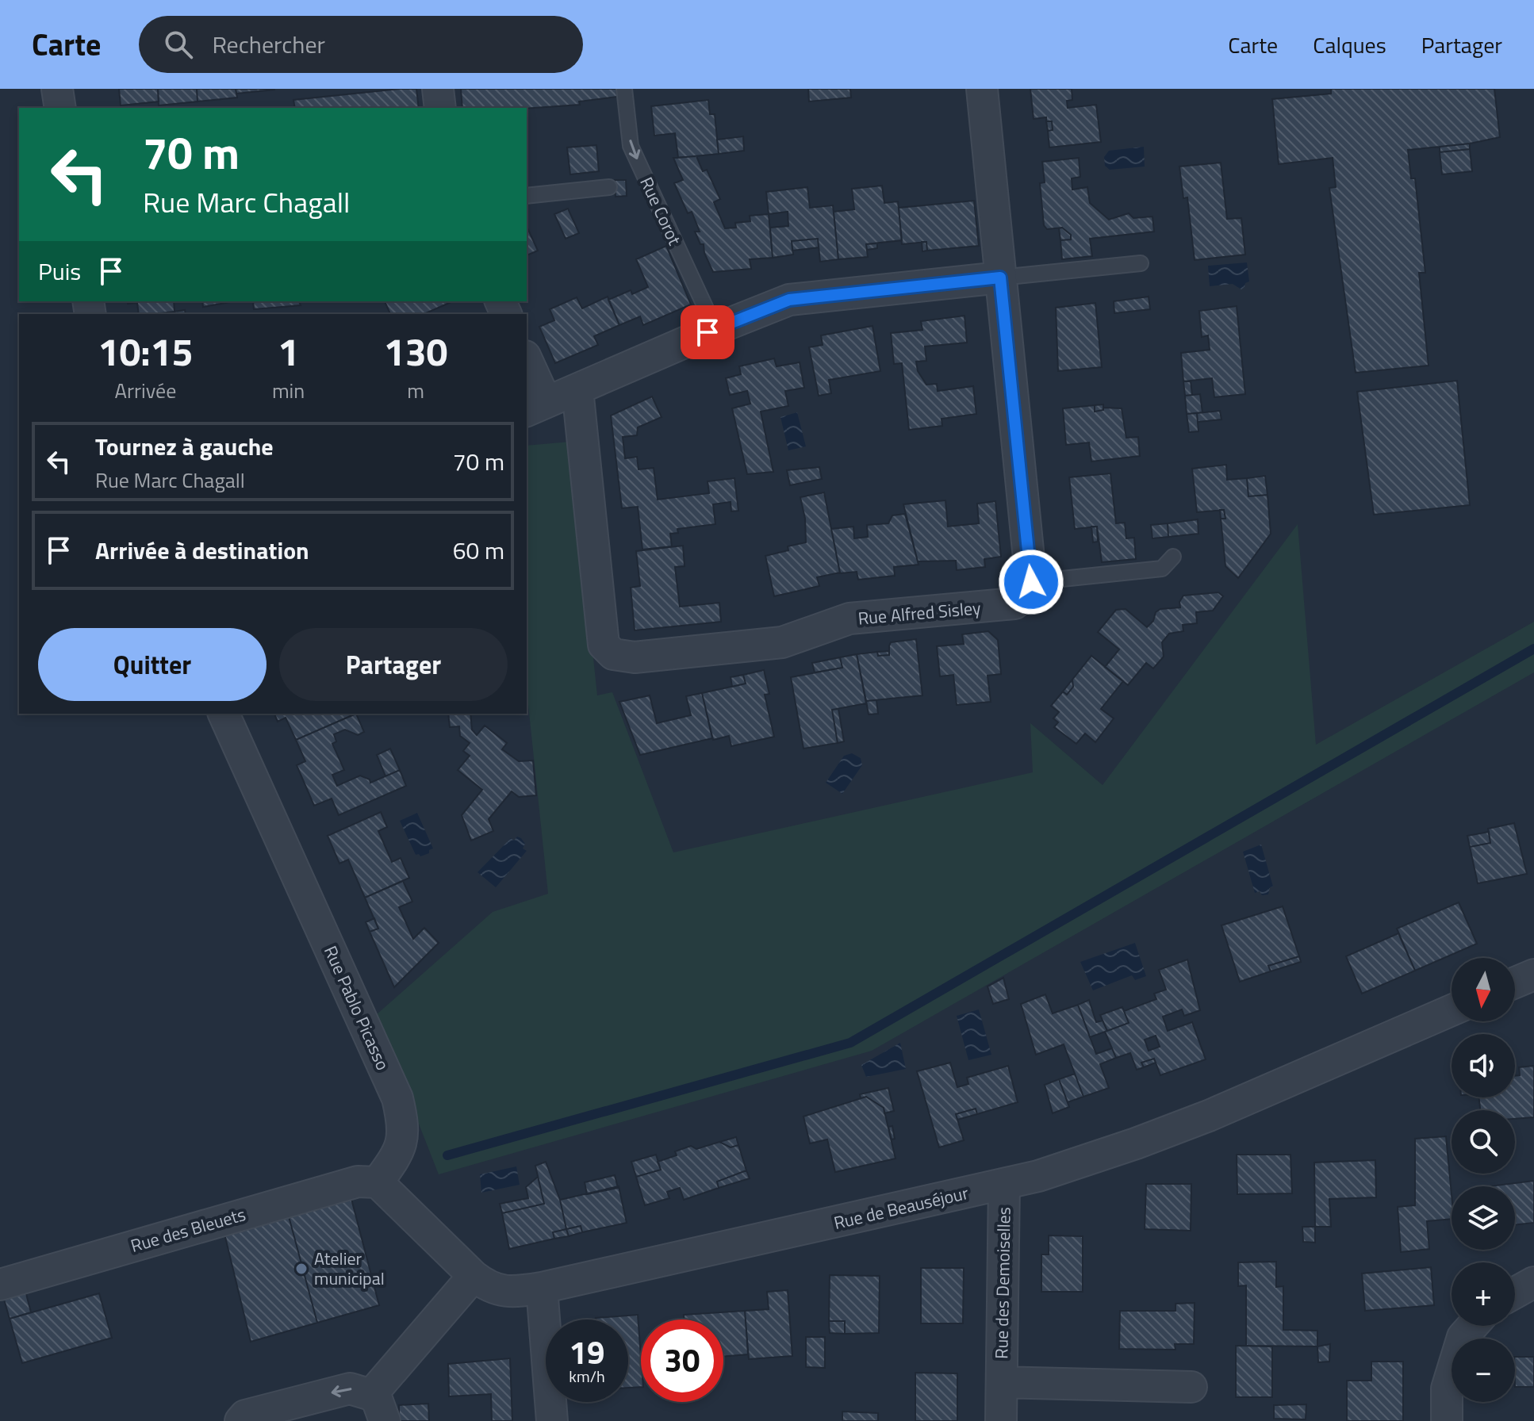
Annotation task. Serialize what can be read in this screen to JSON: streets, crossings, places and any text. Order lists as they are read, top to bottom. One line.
{"streets":{"street":["Rue Alfred Sisley","Rue Pablo Picasso","Rue de Beauséjour","Rue des Bleuets","Rue des Demoiselles"],"lane":["Rue Corot"]},"crossings":[["Rue Pablo Picasso","Rue des Bleuets"],["Rue de Beauséjour","Rue des Demoiselles"]],"one_way":["Rue Corot"],"places":["Atelier municipal"],"north":"bottom","page":{"header":"Carte","search":"Rechercher","nav":["Carte","Calques","Partager"],"turn":["70 m","Rue Marc Chagall"],"then":"Puis","eta":["10:15","Arrivée","1","min","130","m"],"list":[{"name":"Tournez à gauche","note":"Rue Marc Chagall","value":"70 m"},{"name":"Arrivée à destination","value":"60 m"}],"buttons":["Quitter","Partager"],"map_buttons":["+","−"],"speed":"19 km/h","limit":"30"}}
